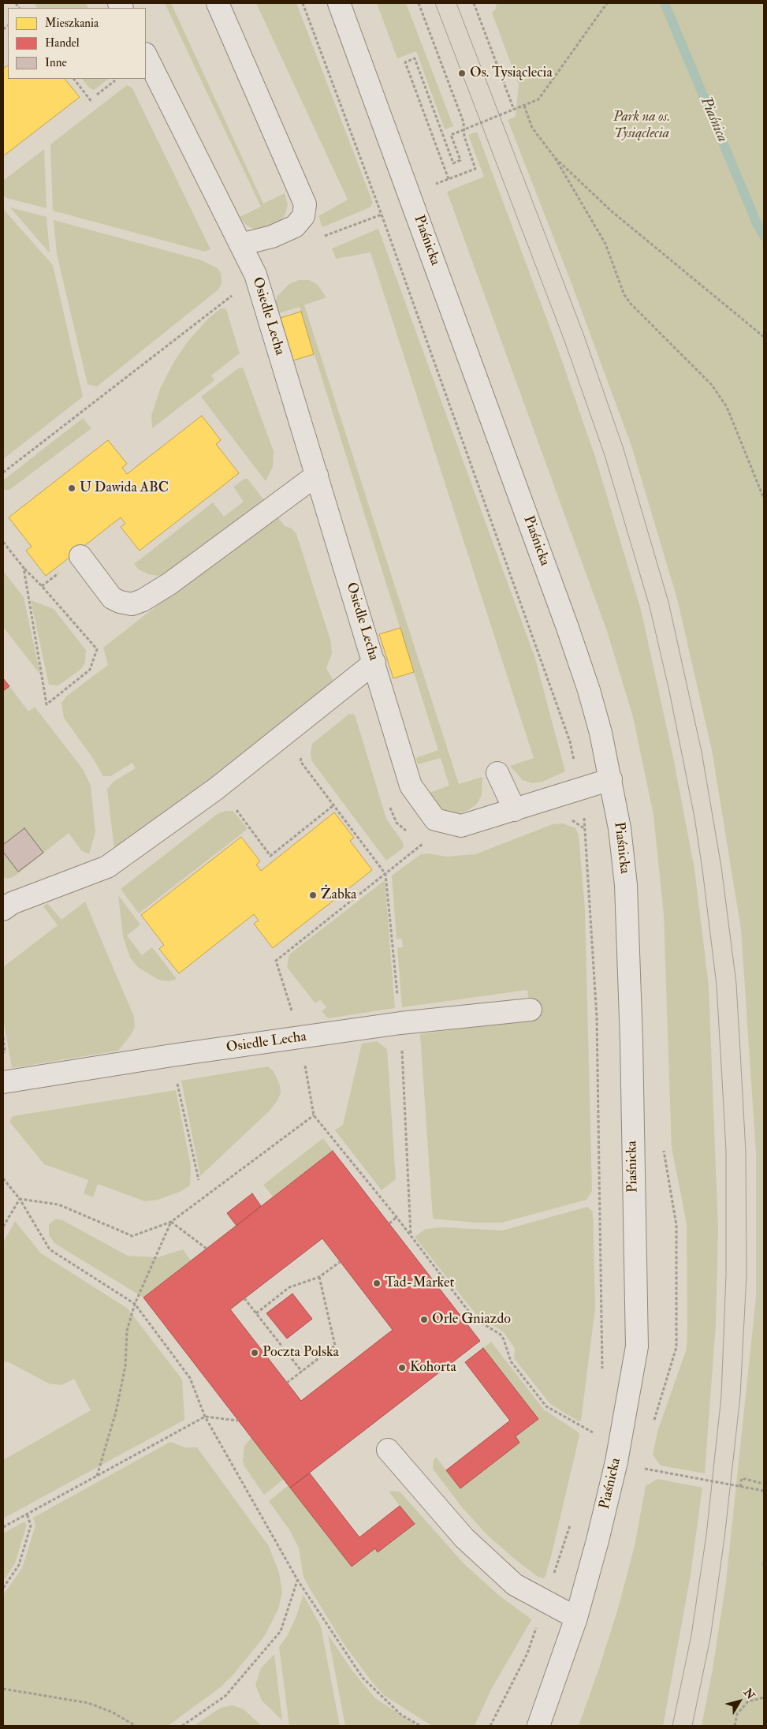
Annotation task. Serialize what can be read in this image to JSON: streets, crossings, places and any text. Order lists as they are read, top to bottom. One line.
{"streets":{"street":["Piaśnicka","Osiedle Lecha"]},"crossings":[["Piaśnicka","Osiedle Lecha"]],"water":["Piaśnica"],"parks":["Park na os. Tysiąclecia"],"places":["Os. Tysiąclecia","U Dawida ABC","Żabka","Tad-Market","Orle Gniazdo","Poczta Polska","Kohorta"],"legend":["Mieszkania","Handel","Inne"],"north":"top right"}
